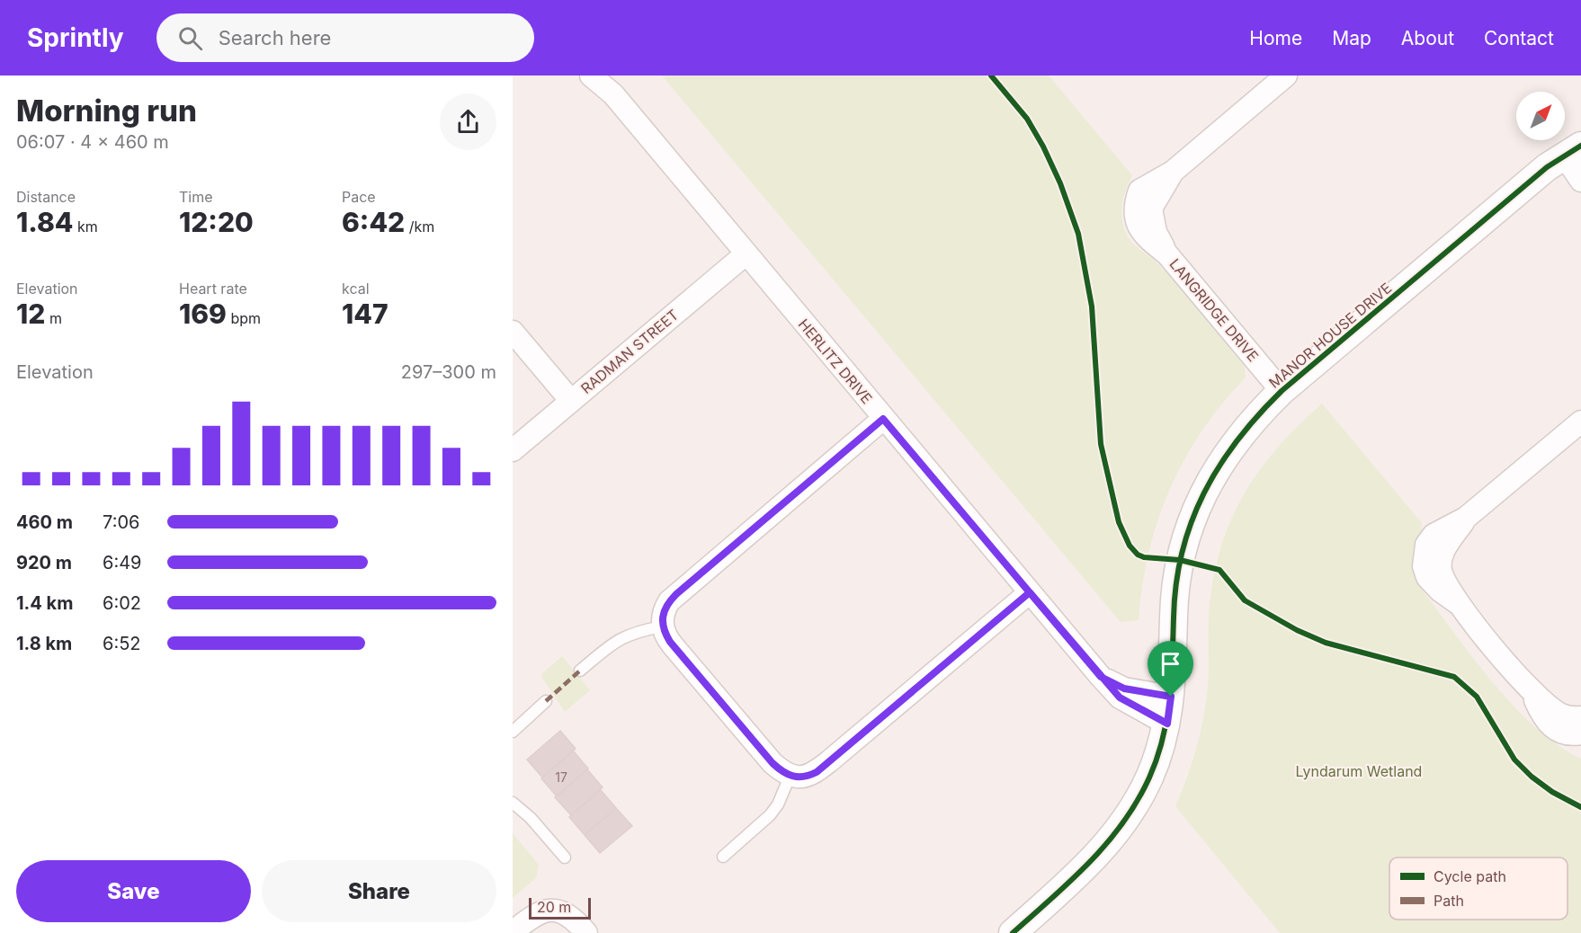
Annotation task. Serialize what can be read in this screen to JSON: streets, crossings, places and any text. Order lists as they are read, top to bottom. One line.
{"streets":{"street":["LANGRIDGE DRIVE","MANOR HOUSE DRIVE","RADMAN STREET","HERLITZ DRIVE"]},"crossings":[["LANGRIDGE DRIVE","MANOR HOUSE DRIVE"],["MANOR HOUSE DRIVE","HERLITZ DRIVE"],["RADMAN STREET","HERLITZ DRIVE"]],"parks":["Lyndarum Wetland"],"house_numbers":["17"],"legend":["Cycle path","Path"],"scale_bar":"20 m","north":"top right","page":{"header":"Sprintly","search":"Search here","nav":["Home","Map","About","Contact"],"heading":["Morning run","06:07 · 4 × 460 m"],"stats":[["Distance","1.84 km"],["Time","12:20"],["Pace","6:42 /km"],["Elevation","12 m"],["Heart rate","169 bpm"],["kcal","147"]],"chart":["Elevation","297–300 m"],"list":[{"name":"460 m","note":"7:06"},{"name":"920 m","note":"6:49"},{"name":"1.4 km","note":"6:02"},{"name":"1.8 km","note":"6:52"}],"buttons":["Save","Share"],"scale":"20 m"}}
